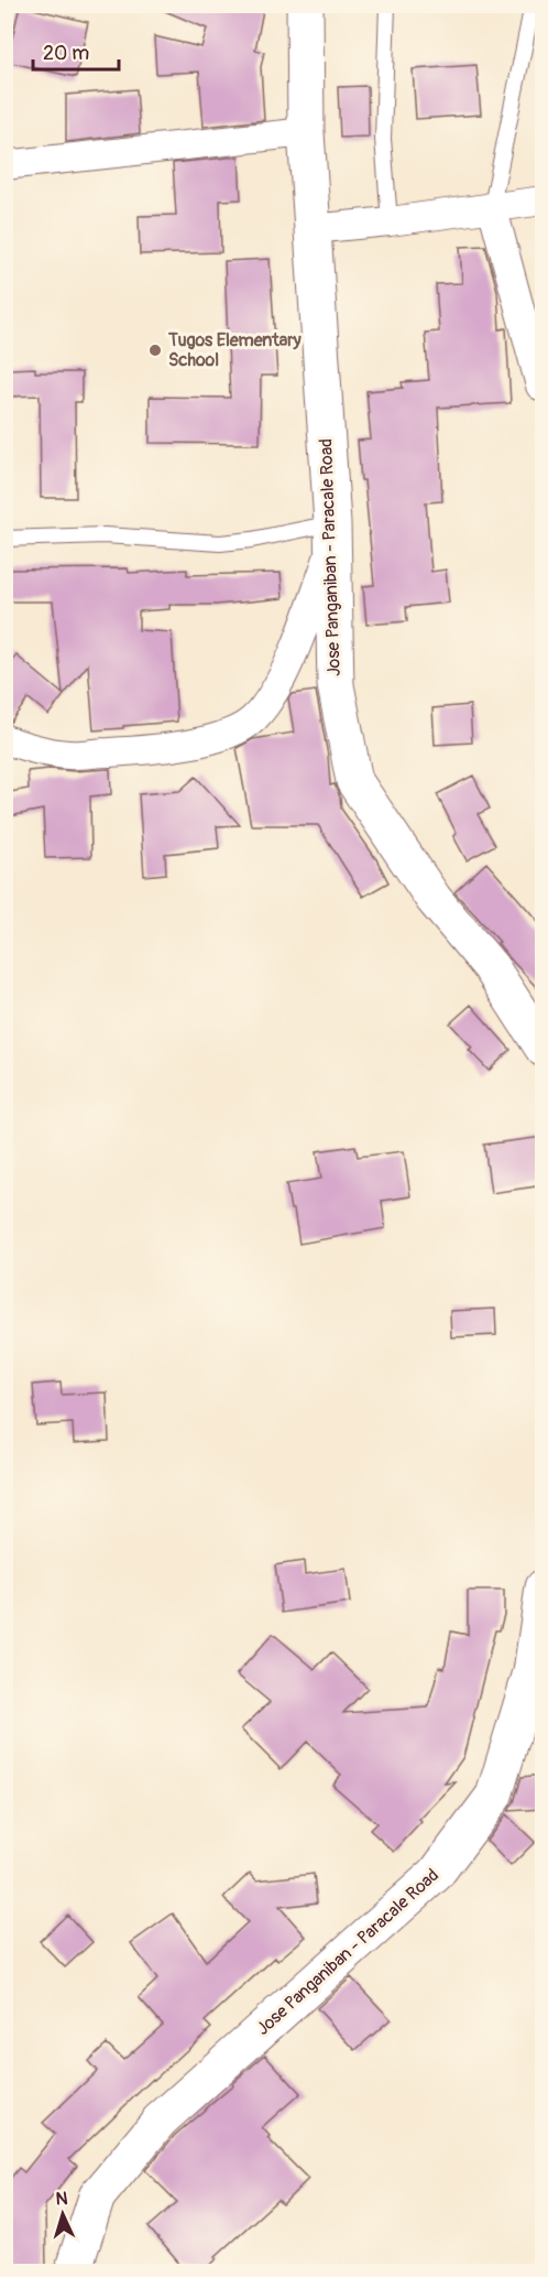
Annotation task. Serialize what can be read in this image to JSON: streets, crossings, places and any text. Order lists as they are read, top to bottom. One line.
{"streets":{"main road":["Jose Panganiban - Paracale Road"]},"places":["Tugos Elementary School"],"scale_bar":"20 m","north":"top"}
